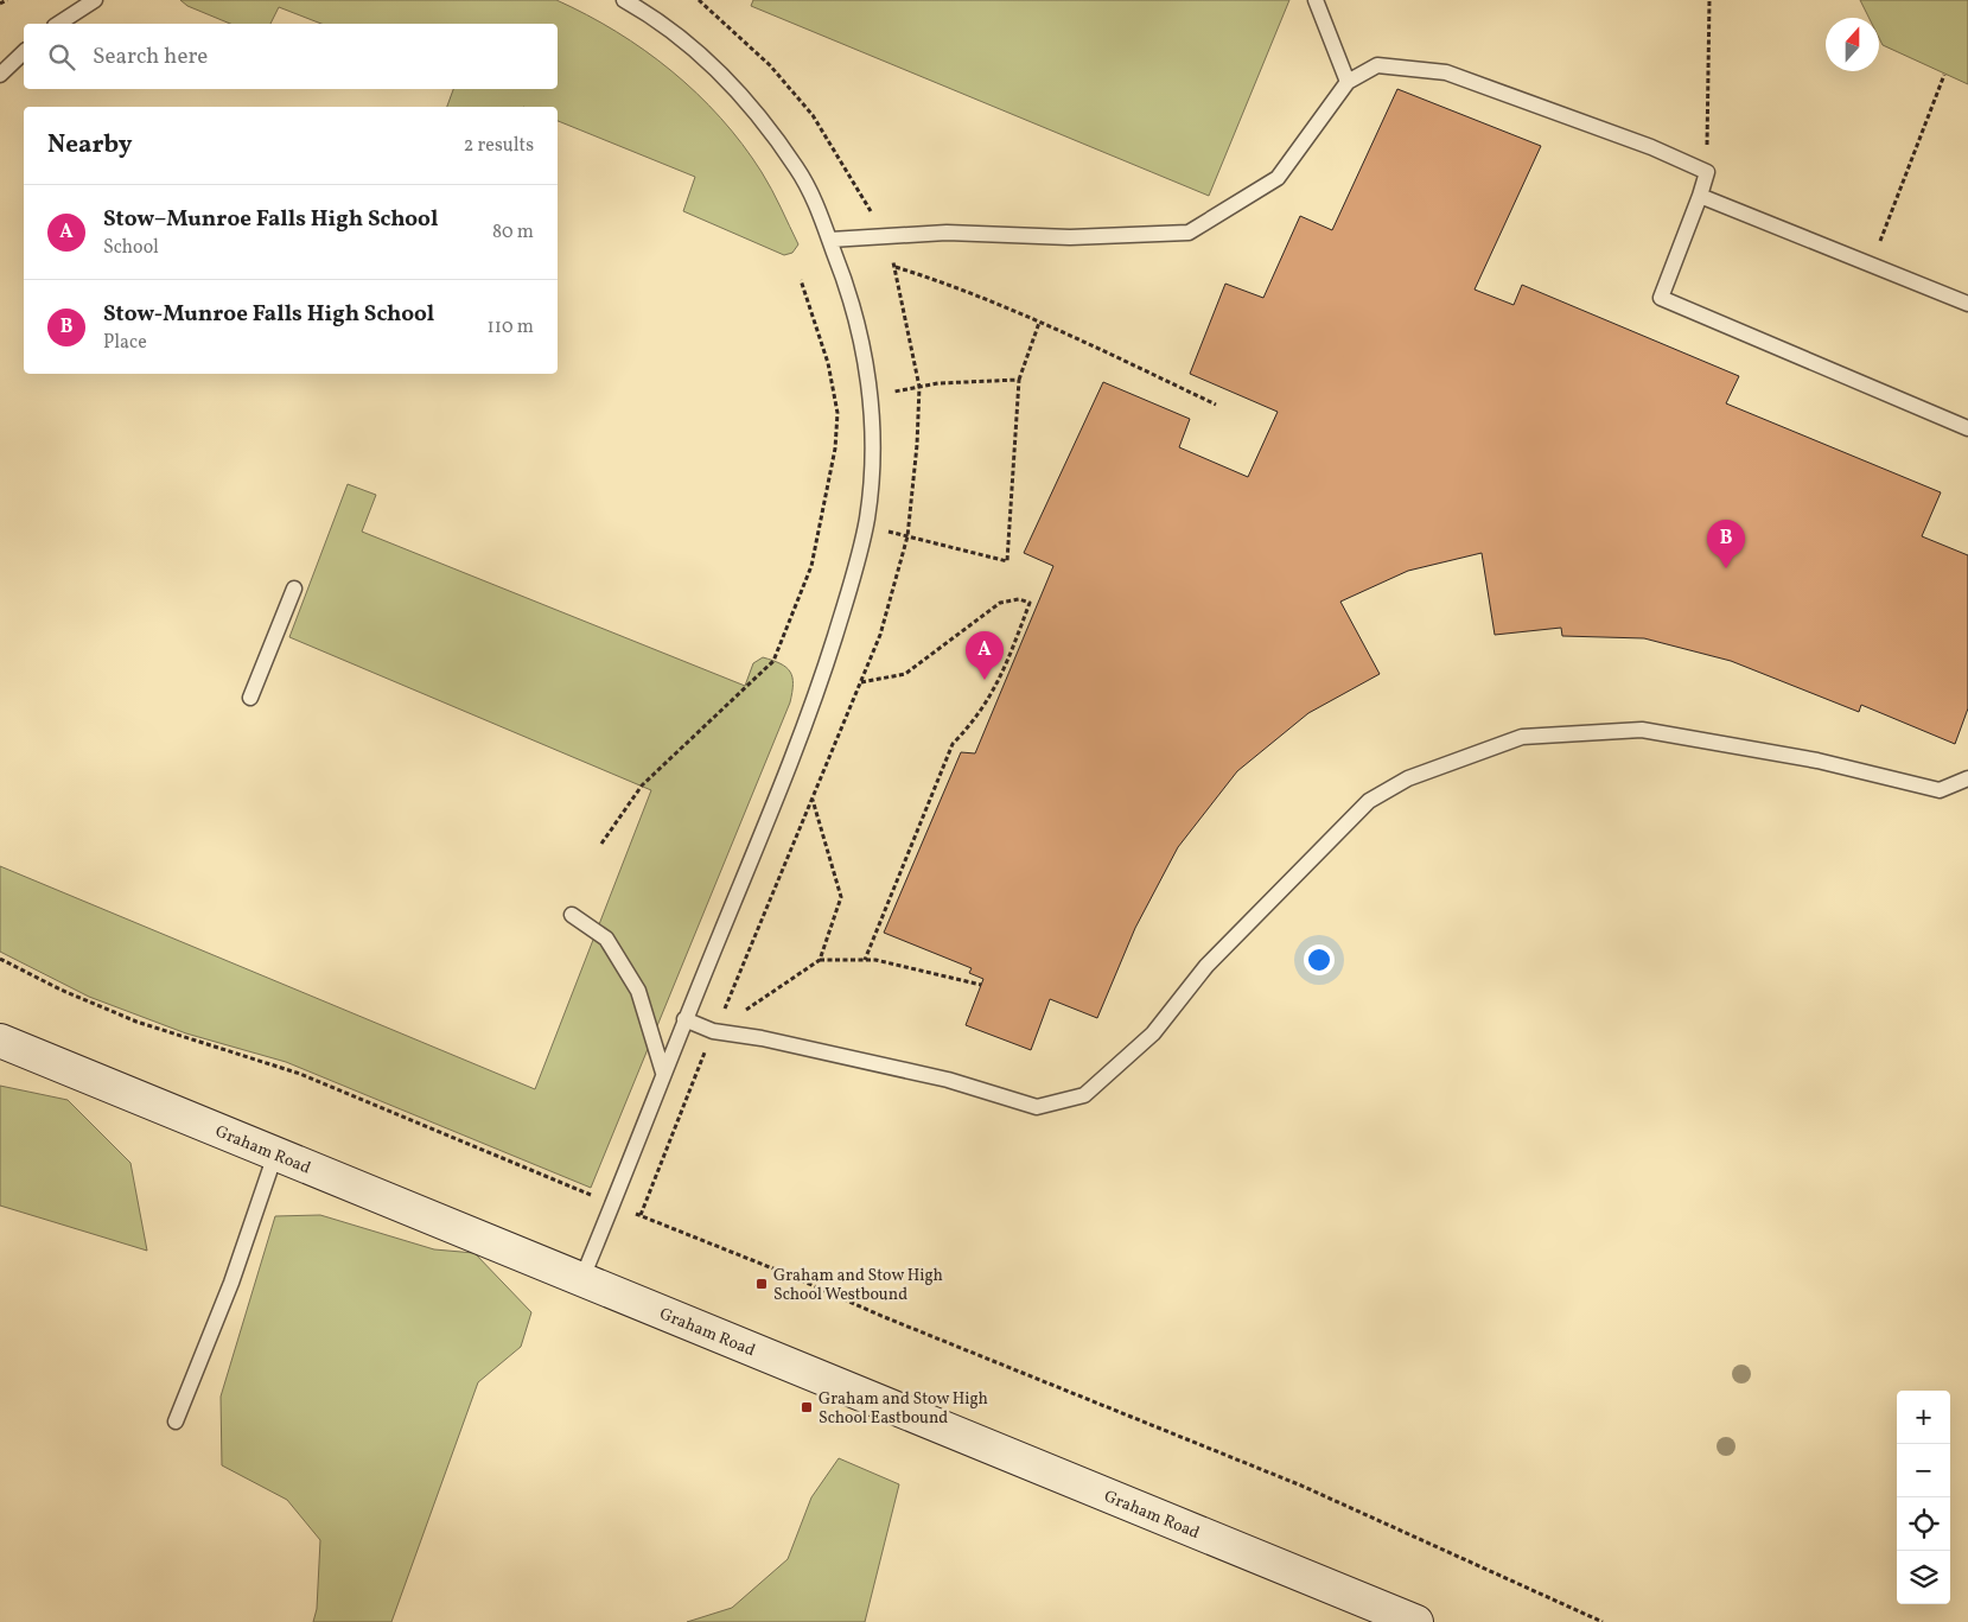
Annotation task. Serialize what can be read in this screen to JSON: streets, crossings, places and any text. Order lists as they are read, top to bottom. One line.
{"streets":{"main road":["Graham Road"]},"places":{"transit":["Graham and Stow High School Westbound","Graham and Stow High School Eastbound"]},"north":"top","page":{"search":"Search here","heading":["Nearby","2 results"],"list":[{"mark":"A","name":"Stow–Munroe Falls High School","note":"School","value":"80 m"},{"mark":"B","name":"Stow-Munroe Falls High School","note":"Place","value":"110 m"}],"pins":["B","A"],"map_buttons":["+","−"]}}
